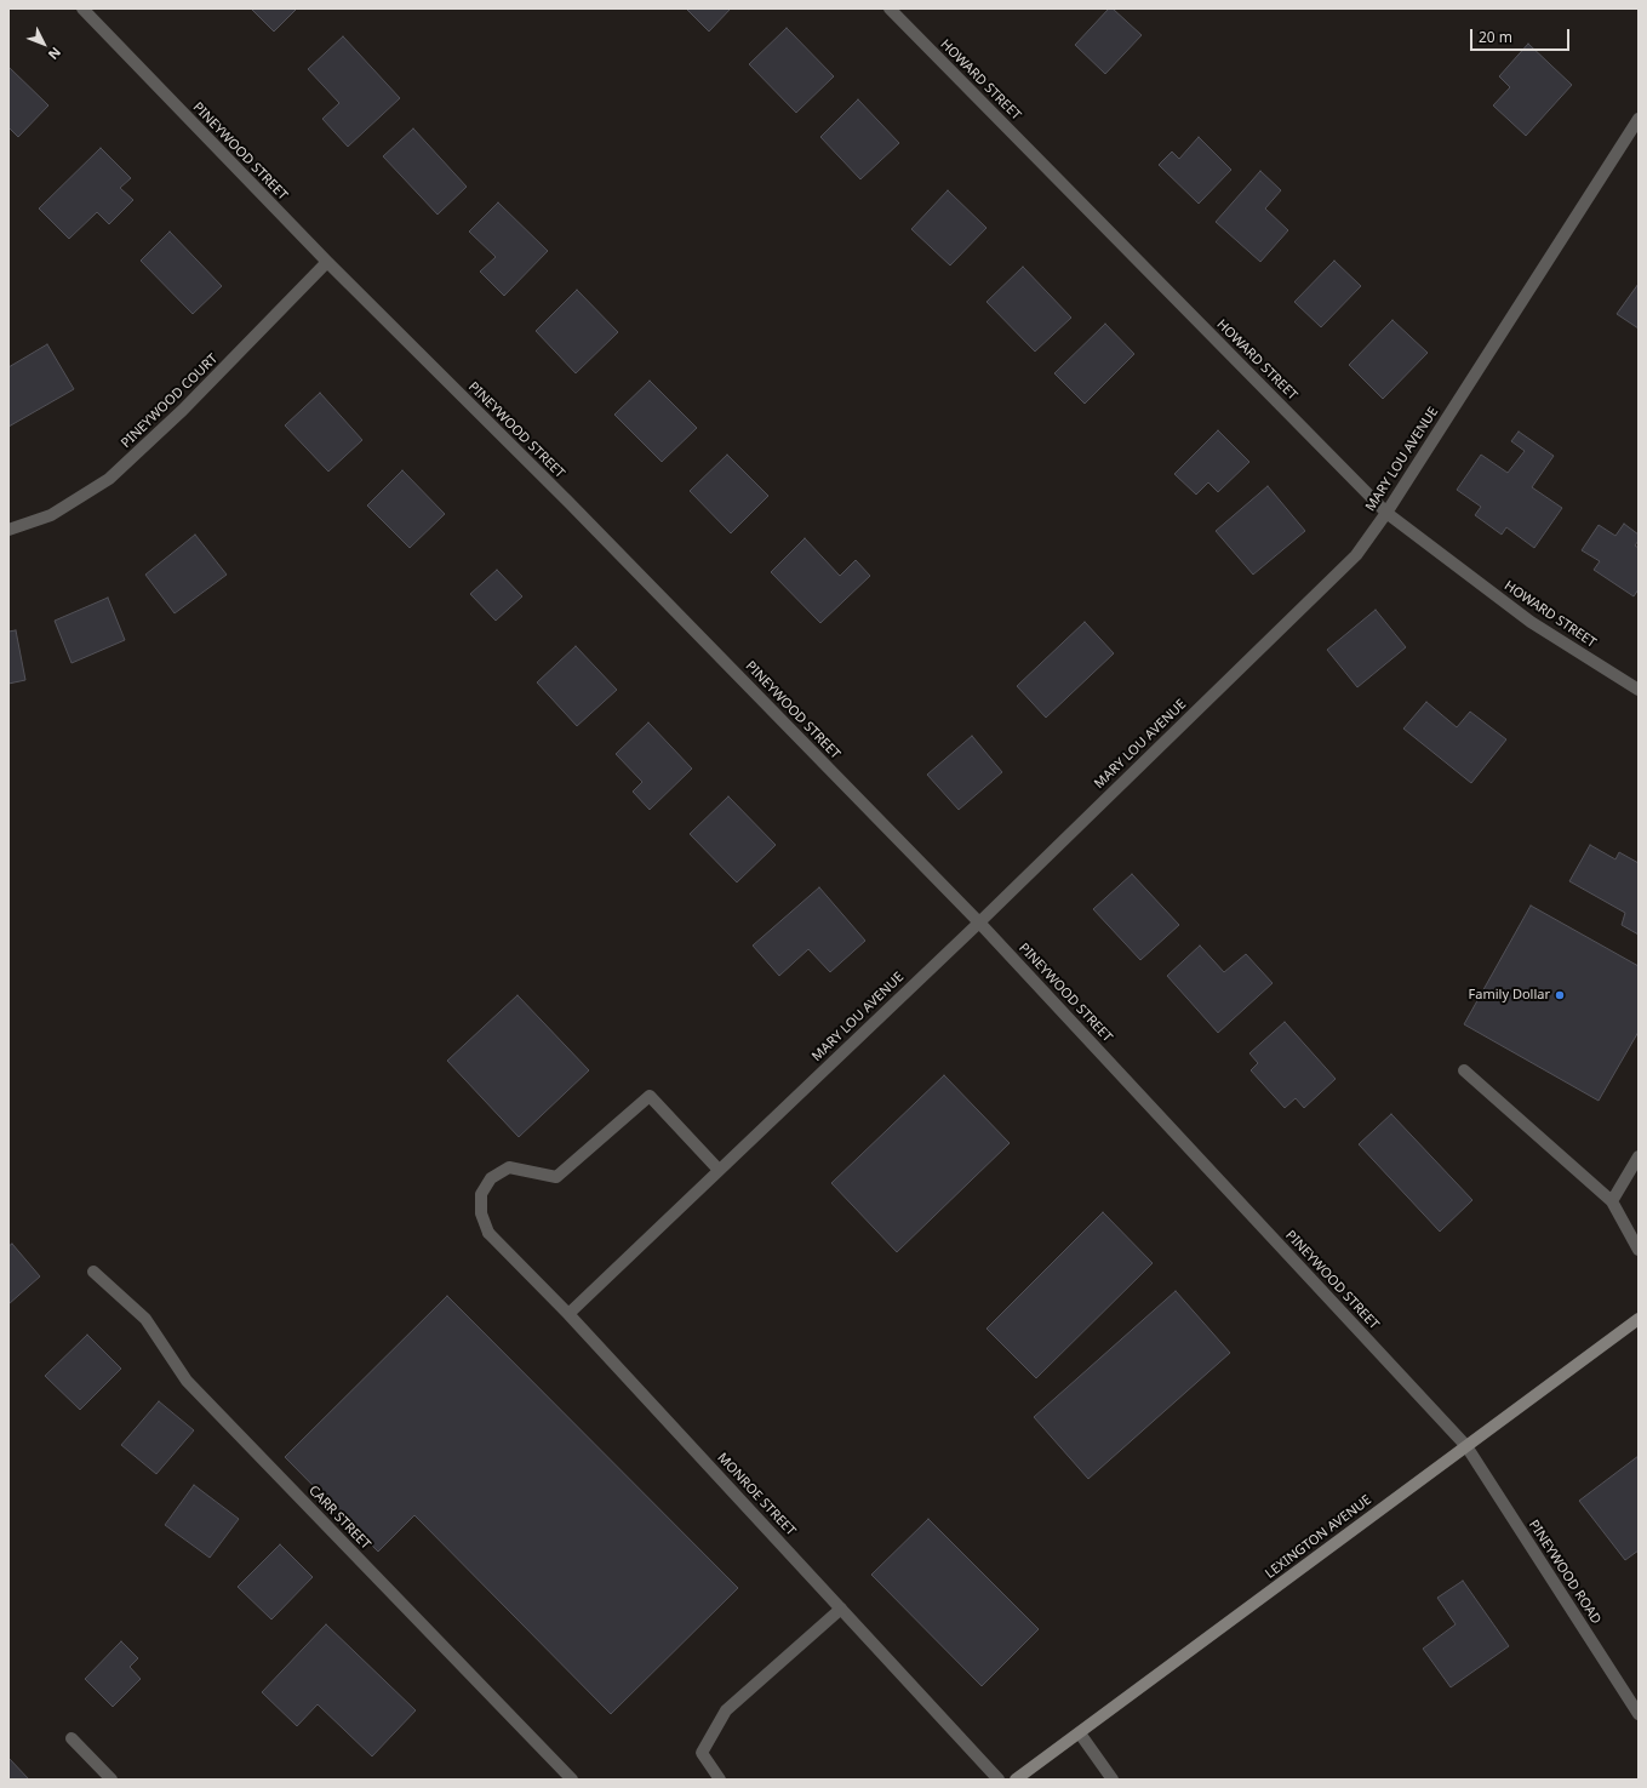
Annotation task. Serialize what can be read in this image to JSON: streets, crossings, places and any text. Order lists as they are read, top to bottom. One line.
{"streets":{"main road":["LEXINGTON AVENUE"],"street":["HOWARD STREET","PINEYWOOD STREET","PINEYWOOD COURT","MARY LOU AVENUE","MONROE STREET","CARR STREET","PINEYWOOD ROAD"]},"crossings":[["HOWARD STREET","MARY LOU AVENUE"],["PINEYWOOD STREET","PINEYWOOD COURT"],["PINEYWOOD STREET","MARY LOU AVENUE"],["PINEYWOOD STREET","LEXINGTON AVENUE"],["PINEYWOOD STREET","PINEYWOOD ROAD"],["MARY LOU AVENUE","MONROE STREET"],["LEXINGTON AVENUE","PINEYWOOD ROAD"]],"places":["Family Dollar"],"scale_bar":"20 m","north":"bottom right"}
